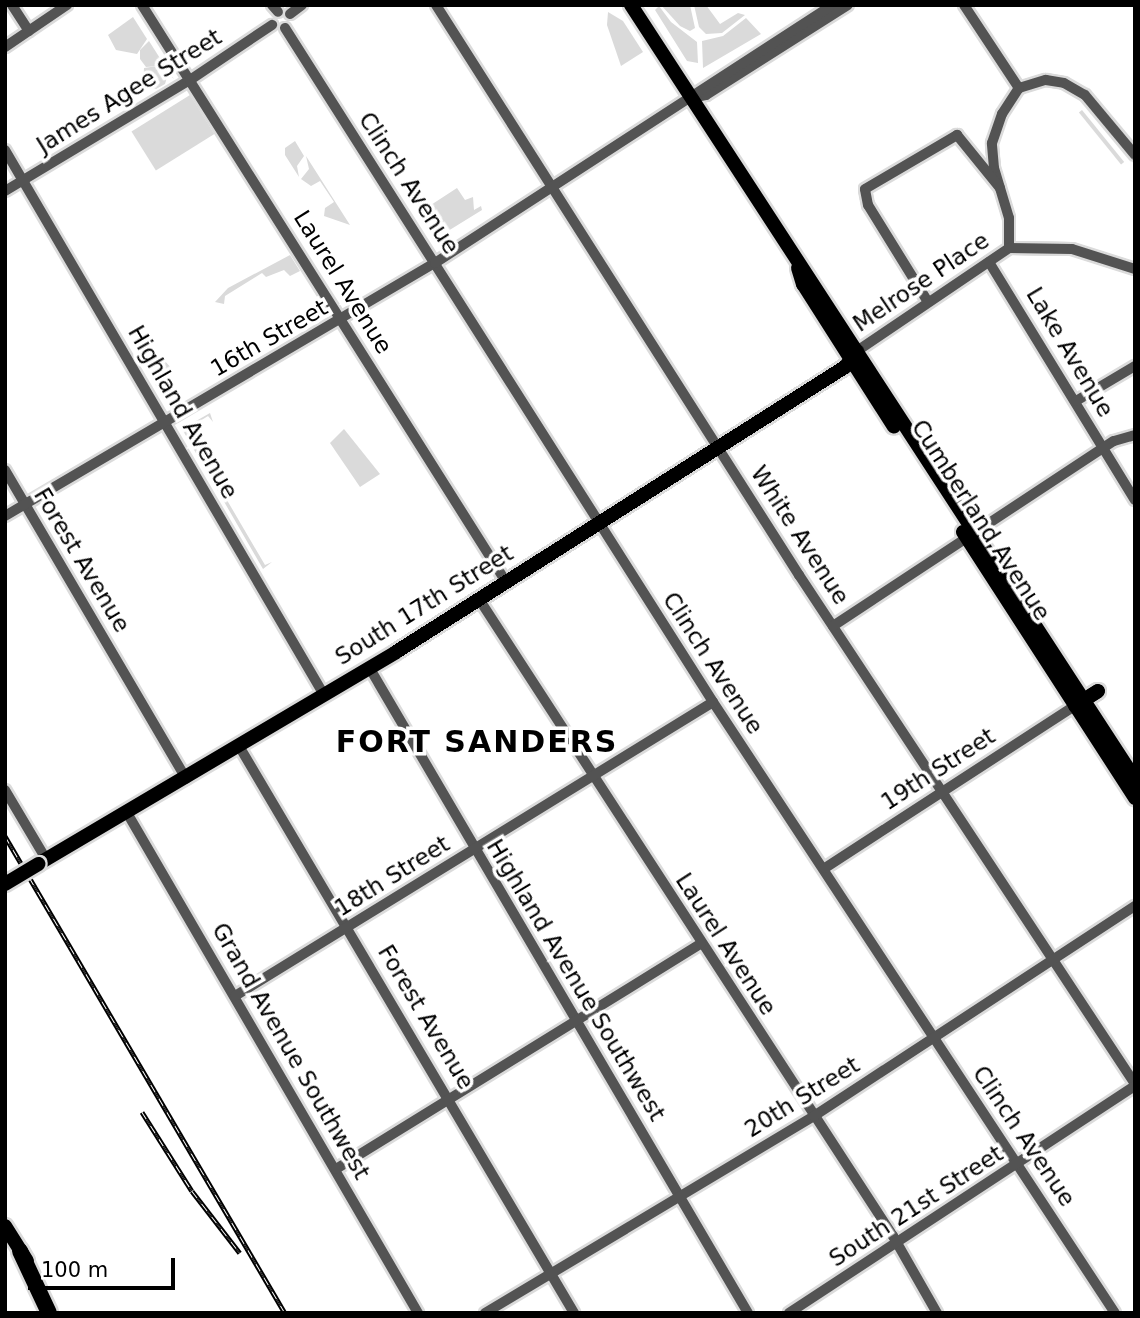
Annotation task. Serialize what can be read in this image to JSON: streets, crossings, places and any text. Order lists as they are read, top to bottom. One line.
{"streets":{"main road":["Cumberland Avenue","South 17th Street"],"street":["James Agee Street","Clinch Avenue","Laurel Avenue","Melrose Place","16th Street","Lake Avenue","Highland Avenue","White Avenue","Forest Avenue","19th Street","18th Street","Highland Avenue Southwest","Grand Avenue Southwest","20th Street","South 21st Street"]},"crossings":[["James Agee Street","Laurel Avenue"],["James Agee Street","Highland Avenue"],["Clinch Avenue","16th Street"],["Clinch Avenue","South 17th Street"],["Clinch Avenue","19th Street"],["Clinch Avenue","18th Street"],["Clinch Avenue","20th Street"],["Clinch Avenue","South 21st Street"],["Laurel Avenue","16th Street"],["Laurel Avenue","South 17th Street"],["Laurel Avenue","18th Street"],["Laurel Avenue","20th Street"],["Laurel Avenue","South 21st Street"],["Melrose Place","Lake Avenue"],["Melrose Place","Cumberland Avenue"],["Melrose Place","South 17th Street"],["16th Street","Highland Avenue"],["16th Street","Cumberland Avenue"],["16th Street","White Avenue"],["16th Street","Forest Avenue"],["Highland Avenue","South 17th Street"],["Cumberland Avenue","South 17th Street"],["Cumberland Avenue","19th Street"],["White Avenue","South 17th Street"],["White Avenue","19th Street"],["White Avenue","20th Street"],["White Avenue","South 21st Street"],["Forest Avenue","South 17th Street"],["Forest Avenue","18th Street"],["Forest Avenue","20th Street"],["South 17th Street","Highland Avenue Southwest"],["South 17th Street","Grand Avenue Southwest"],["18th Street","Highland Avenue Southwest"],["18th Street","Grand Avenue Southwest"],["Highland Avenue Southwest","20th Street"]],"districts":["FORT SANDERS"],"scale_bar":"100 m"}
